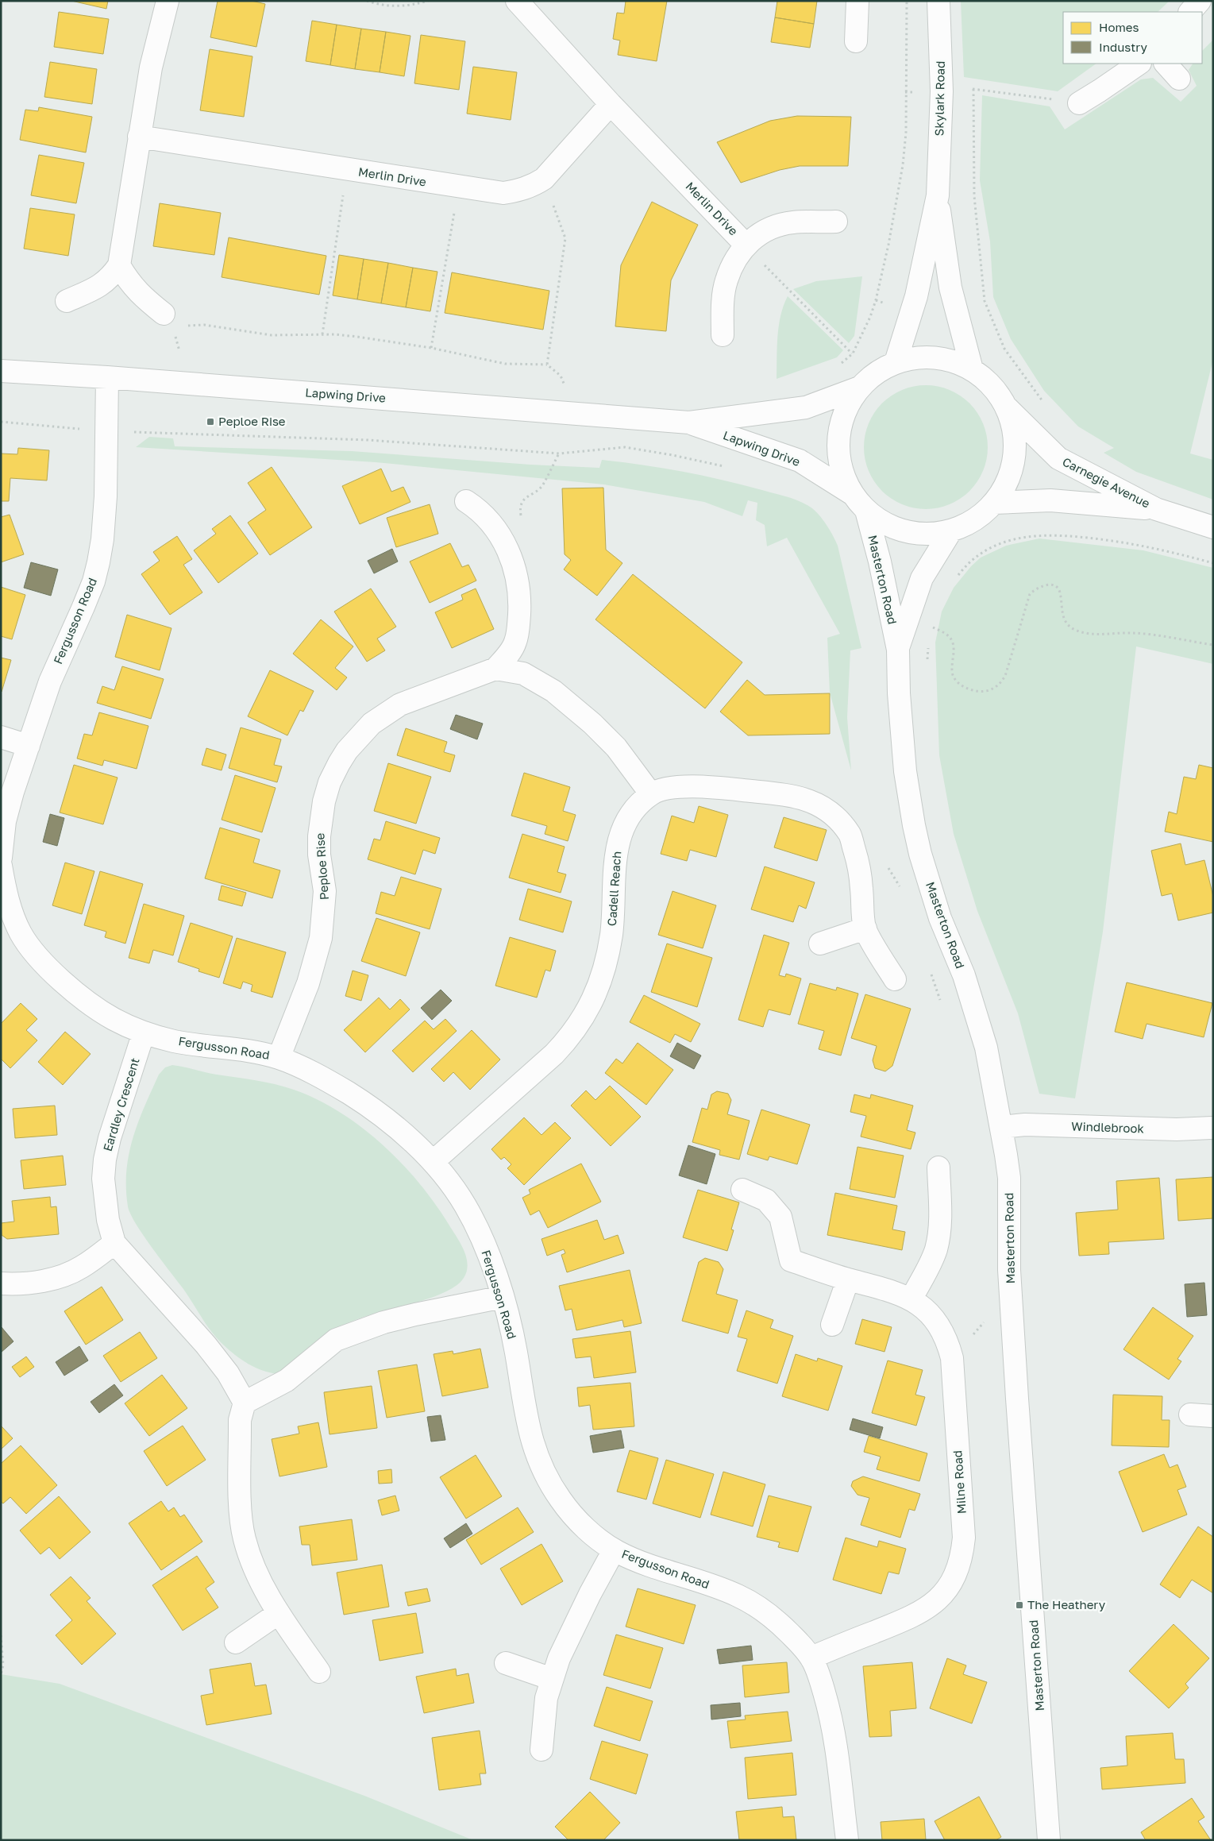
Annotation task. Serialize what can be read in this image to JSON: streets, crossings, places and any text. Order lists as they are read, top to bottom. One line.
{"streets":{"street":["Skylark Road","Merlin Drive","Lapwing Drive","Carnegie Avenue","Masterton Road","Fergusson Road","Peploe Rise","Cadell Reach","Eardley Crescent","Windlebrook","Milne Road"]},"crossings":[["Lapwing Drive","Fergusson Road"],["Masterton Road","Windlebrook"],["Fergusson Road","Peploe Rise"],["Fergusson Road","Cadell Reach"],["Fergusson Road","Eardley Crescent"],["Fergusson Road","Milne Road"]],"places":{"transit":["Peploe Rise","The Heathery"]},"legend":["Homes","Industry"]}
